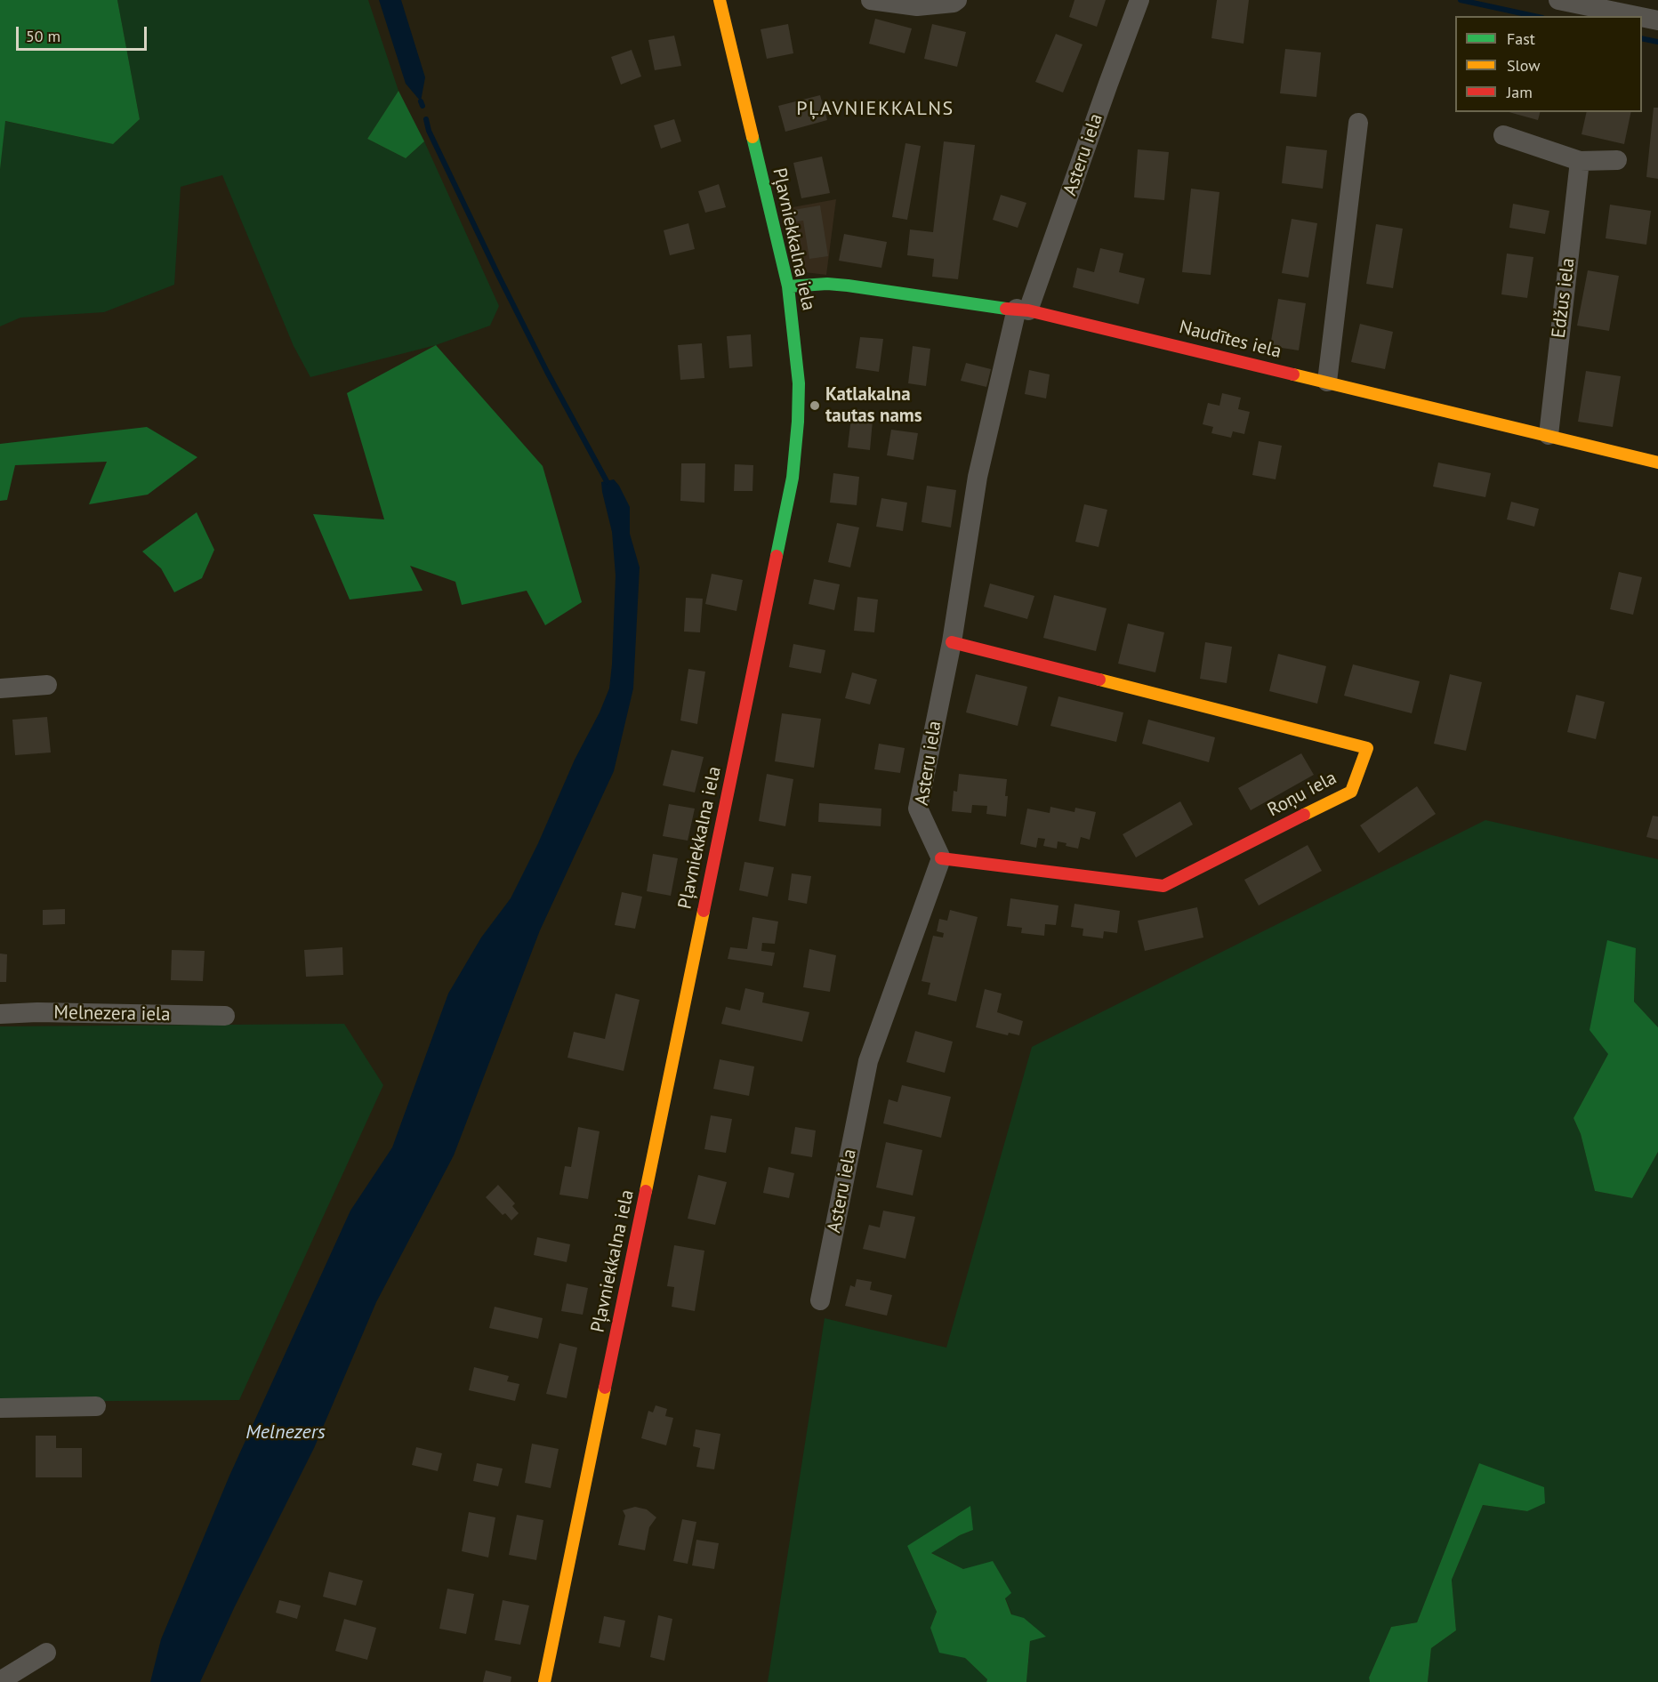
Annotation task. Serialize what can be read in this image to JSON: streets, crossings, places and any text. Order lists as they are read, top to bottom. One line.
{"streets":{"street":["Asteru iela","Pļavniekkalna iela","Edžus iela","Naudītes iela","Roņu iela","Melnezera iela"]},"crossings":[["Asteru iela","Naudītes iela"],["Asteru iela","Roņu iela"],["Pļavniekkalna iela","Naudītes iela"],["Edžus iela","Naudītes iela"]],"districts":["PĻAVNIEKKALNS"],"water":["Melnezers"],"places":["Katlakalna tautas nams"],"legend":["Fast","Slow","Jam"],"scale_bar":"50 m"}
